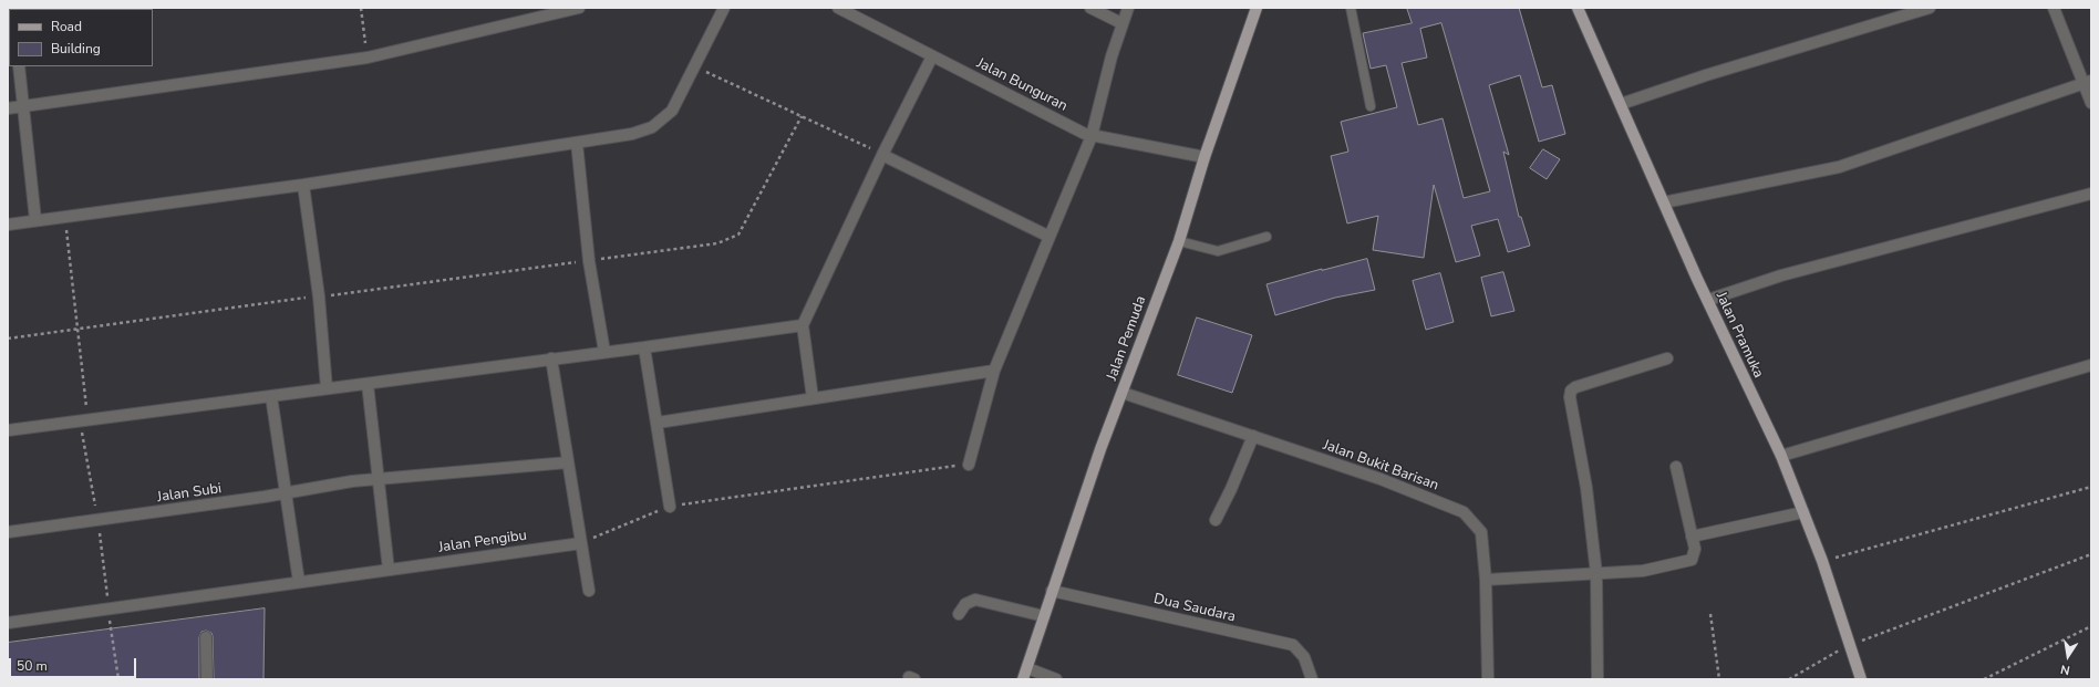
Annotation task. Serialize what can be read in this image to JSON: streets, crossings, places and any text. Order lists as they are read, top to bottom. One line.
{"streets":{"main road":["Jalan Pramuka","Jalan Pemuda"],"street":["Jalan Bunguran","Jalan Bukit Barisan","Jalan Subi","Jalan Pengibu","Dua Saudara"]},"crossings":[["Jalan Bunguran","Jalan Pemuda"],["Jalan Pemuda","Jalan Bukit Barisan"],["Jalan Pemuda","Dua Saudara"]],"legend":["Road","Building"],"scale_bar":"50 m","north":"bottom"}
